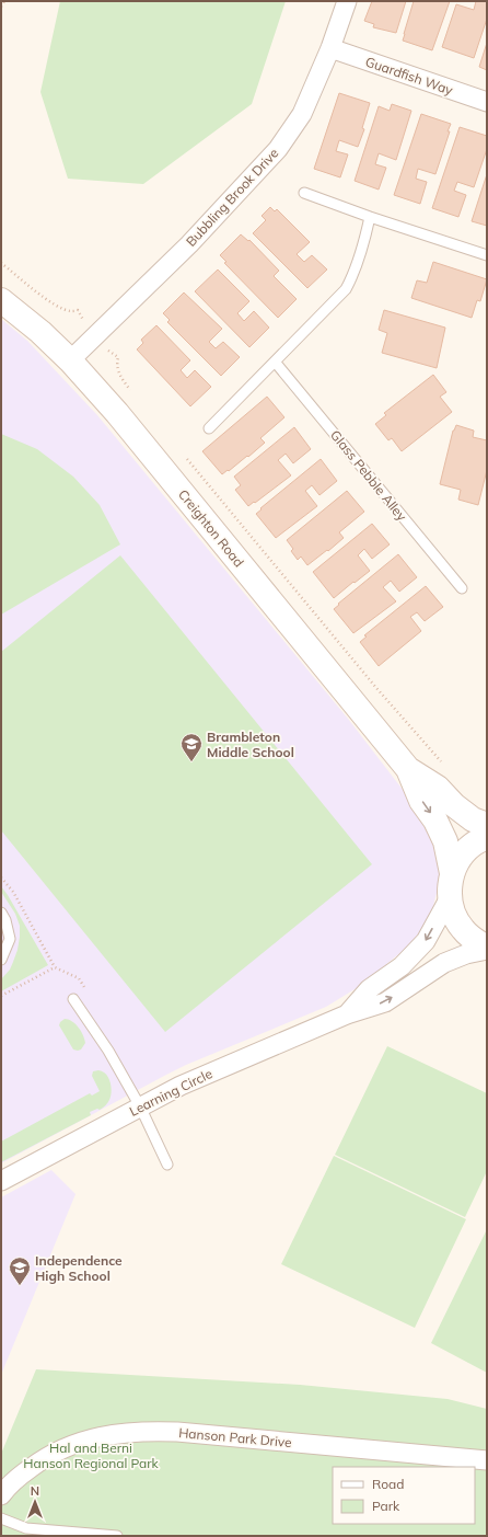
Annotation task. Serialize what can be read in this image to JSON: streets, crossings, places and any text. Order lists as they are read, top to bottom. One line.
{"streets":{"street":["Guardfish Way","Bubbling Brook Drive","Creighton Road","Learning Circle","Hanson Park Drive"],"lane":["Glass Pebble Alley"]},"crossings":[["Guardfish Way","Bubbling Brook Drive"],["Bubbling Brook Drive","Creighton Road"],["Creighton Road","Learning Circle"]],"parks":["Hal and Berni Hanson Regional Park"],"places":{"school or university":["Brambleton Middle School","Independence High School"]},"legend":["Road","Park"],"north":"top"}
